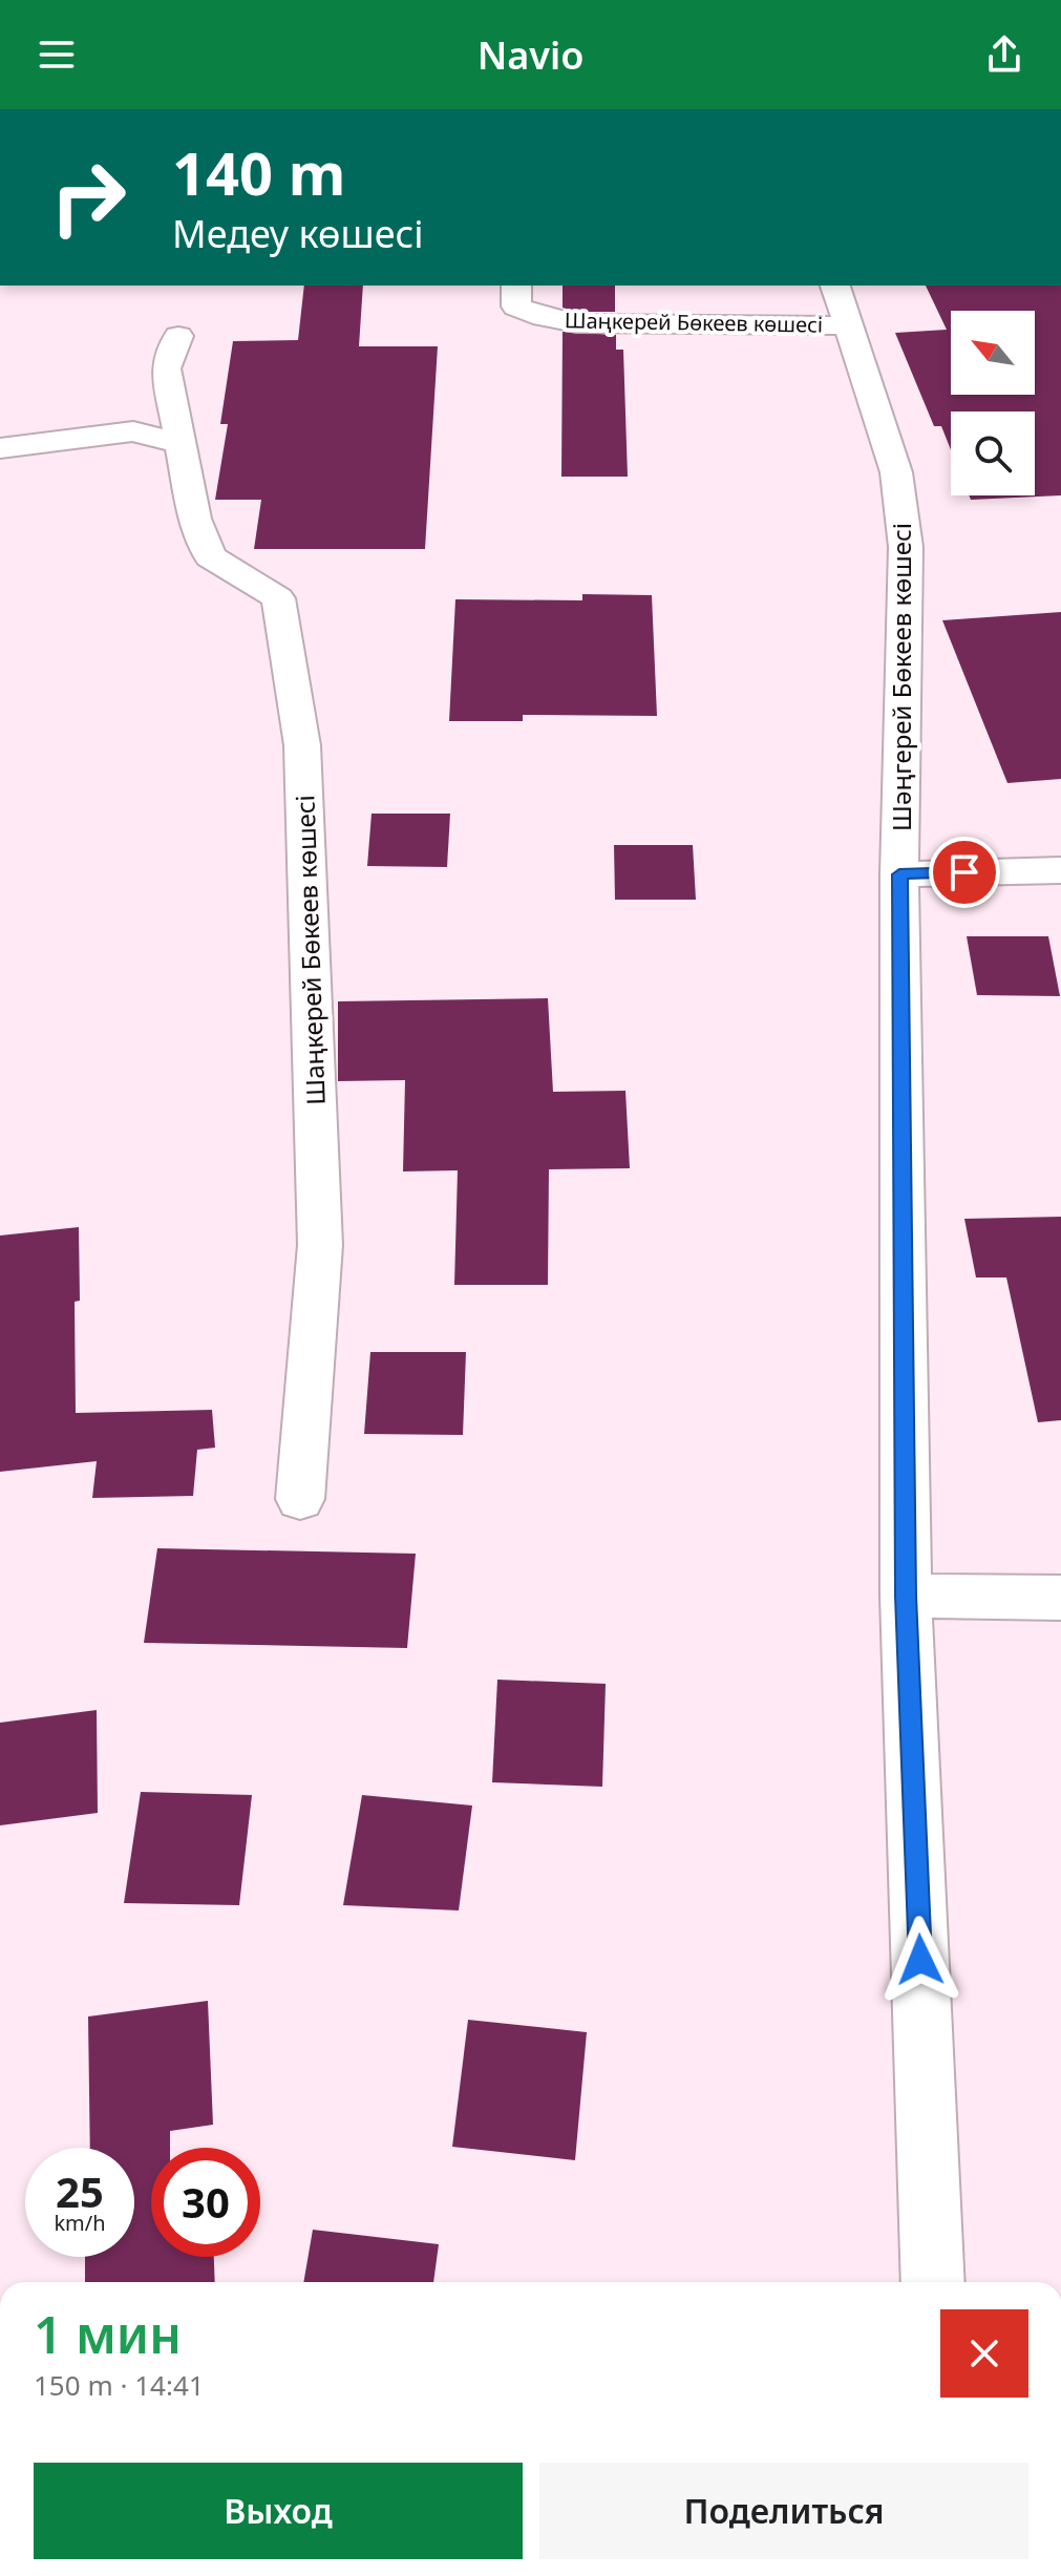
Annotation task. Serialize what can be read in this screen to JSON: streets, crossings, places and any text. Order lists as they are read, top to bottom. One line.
{"streets":{"street":["Шаңкерей Бөкеев көшесі","Шәңгерей Бөкеев көшесі"]},"crossings":[["Шаңкерей Бөкеев көшесі","Шәңгерей Бөкеев көшесі"]],"north":"top left","page":{"header":"Navio","turn":["140 m","Медеу көшесі"],"speed":"25 km/h","limit":"30","heading":["1 мин","150 m · 14:41"],"buttons":["Выход","Поделиться"]}}
